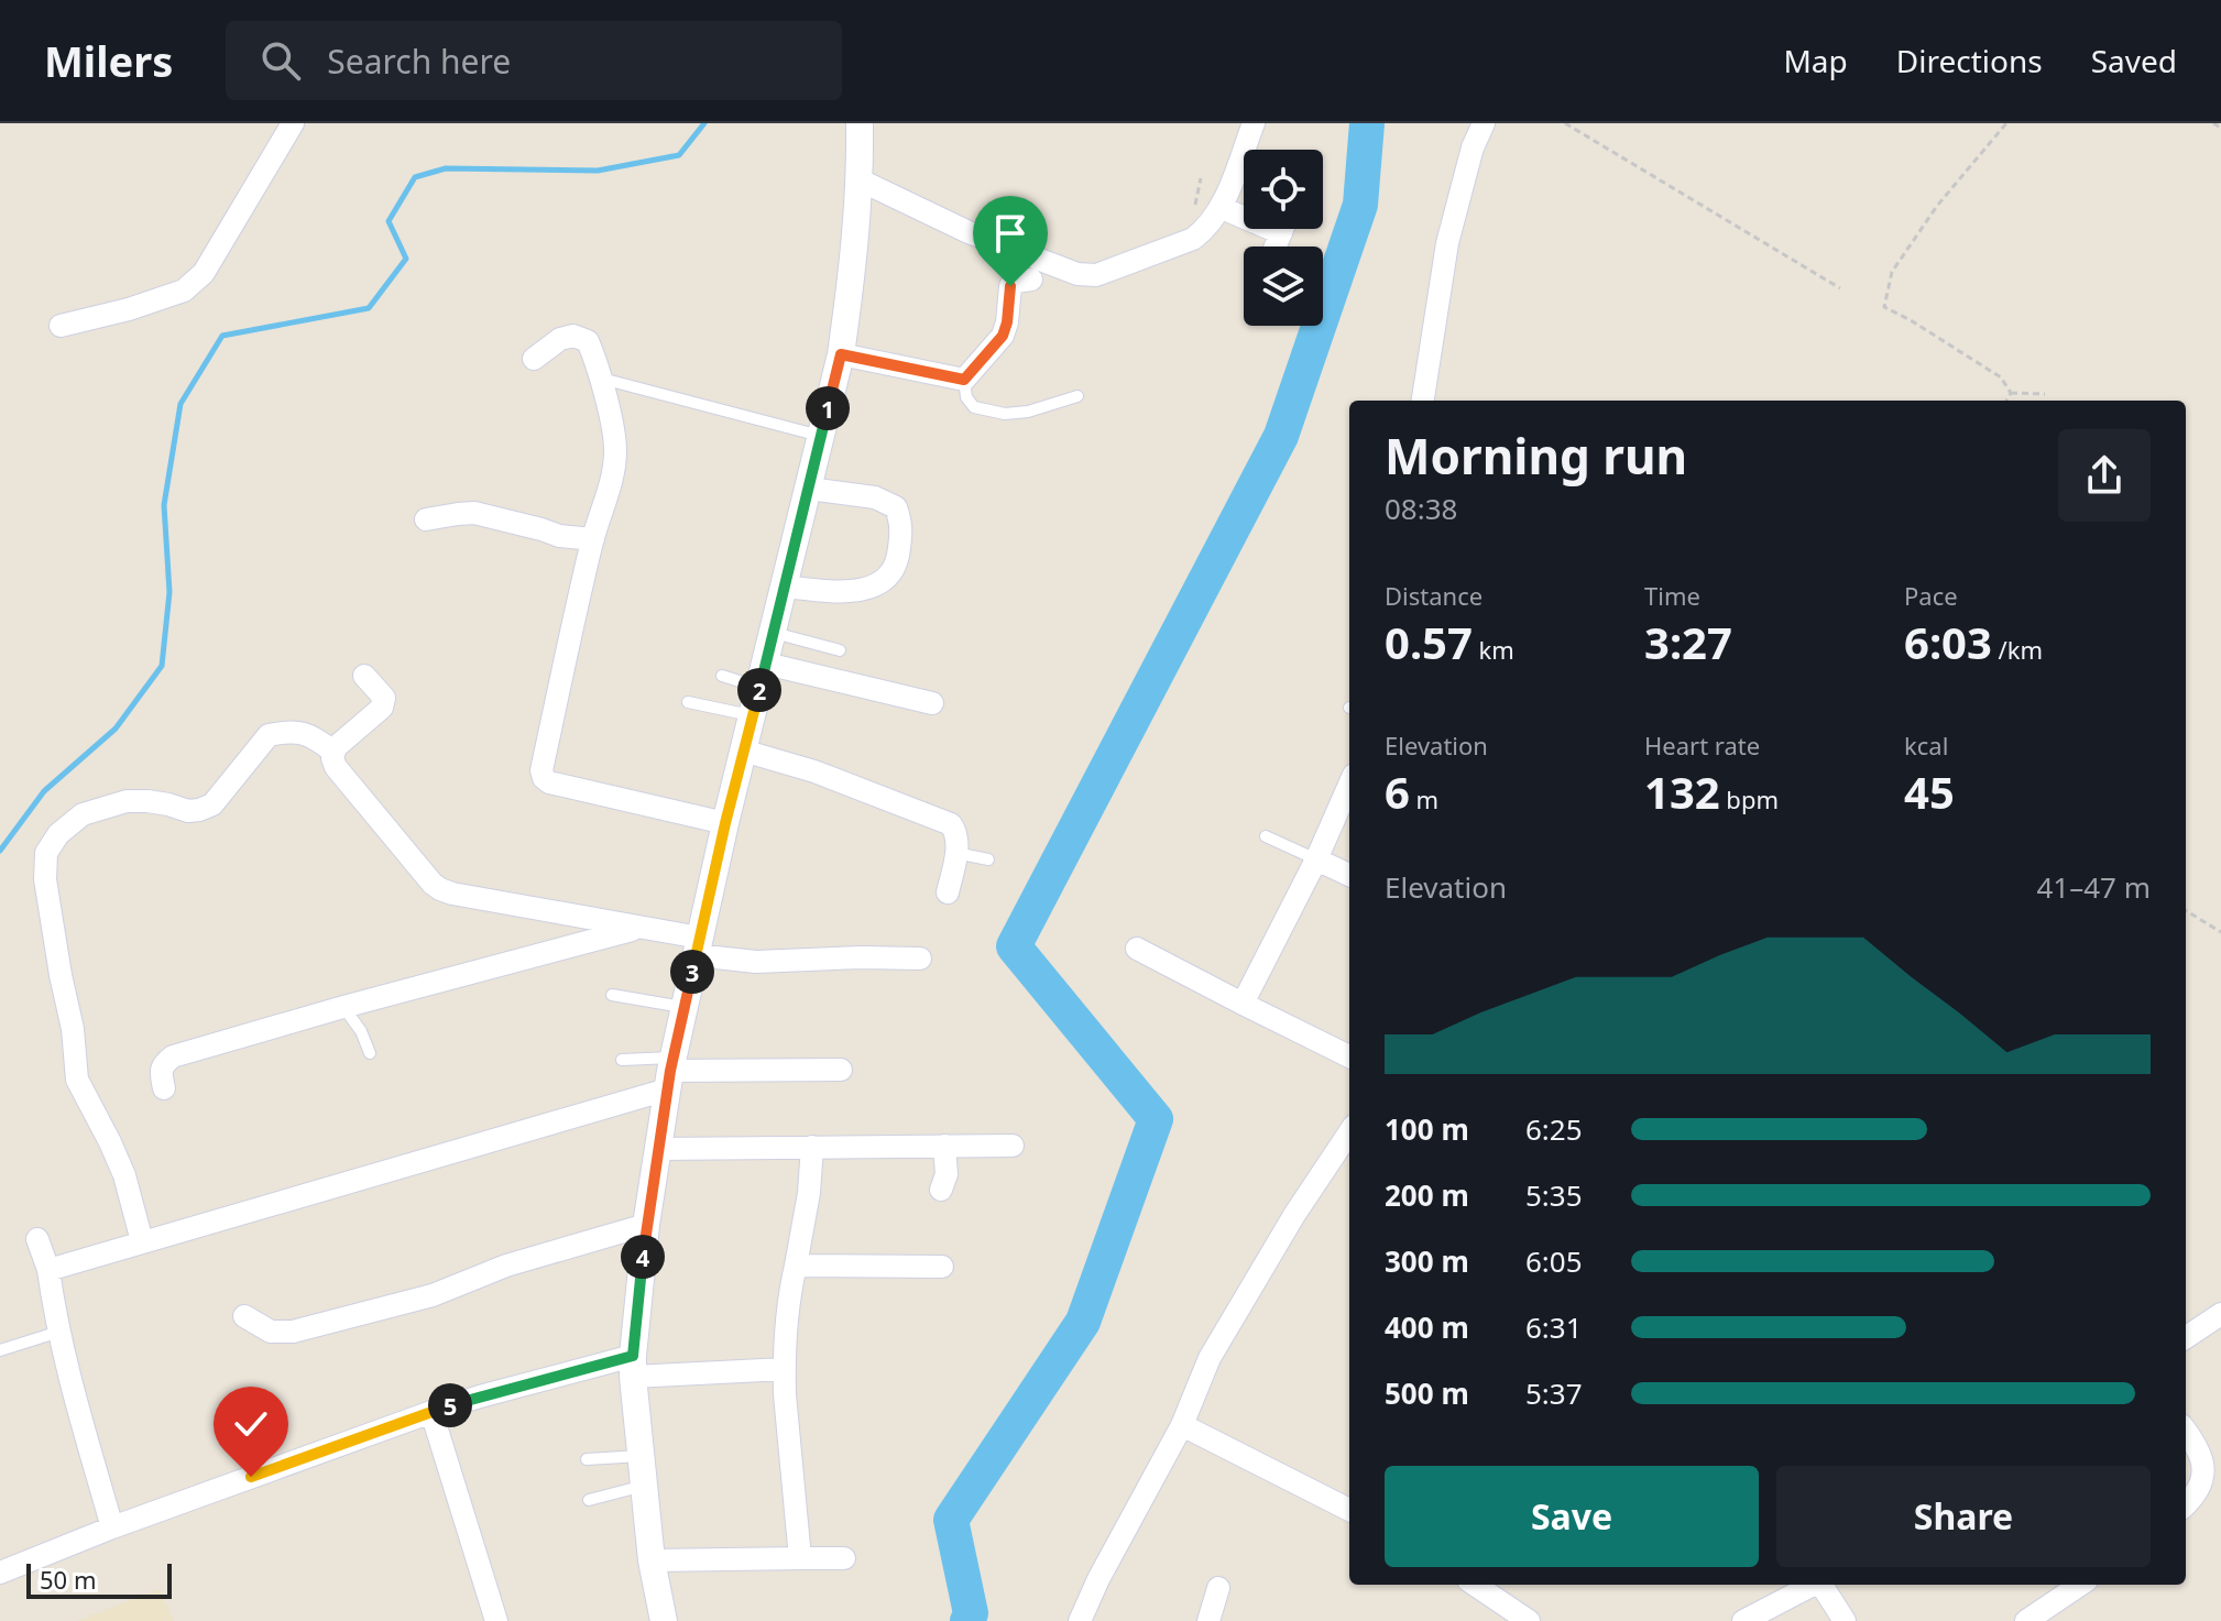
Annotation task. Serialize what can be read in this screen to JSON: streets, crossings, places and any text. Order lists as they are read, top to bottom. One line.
{"scale_bar":"50 m","page":{"header":"Milers","search":"Search here","nav":["Map","Directions","Saved"],"pins":["1","2","3","4","5"],"heading":["Morning run","08:38"],"stats":[["Distance","0.57 km"],["Time","3:27"],["Pace","6:03 /km"],["Elevation","6 m"],["Heart rate","132 bpm"],["kcal","45"]],"chart":["Elevation","41–47 m"],"list":[{"name":"100 m","note":"6:25"},{"name":"200 m","note":"5:35"},{"name":"300 m","note":"6:05"},{"name":"400 m","note":"6:31"},{"name":"500 m","note":"5:37"}],"buttons":["Save","Share"],"scale":"50 m"}}
